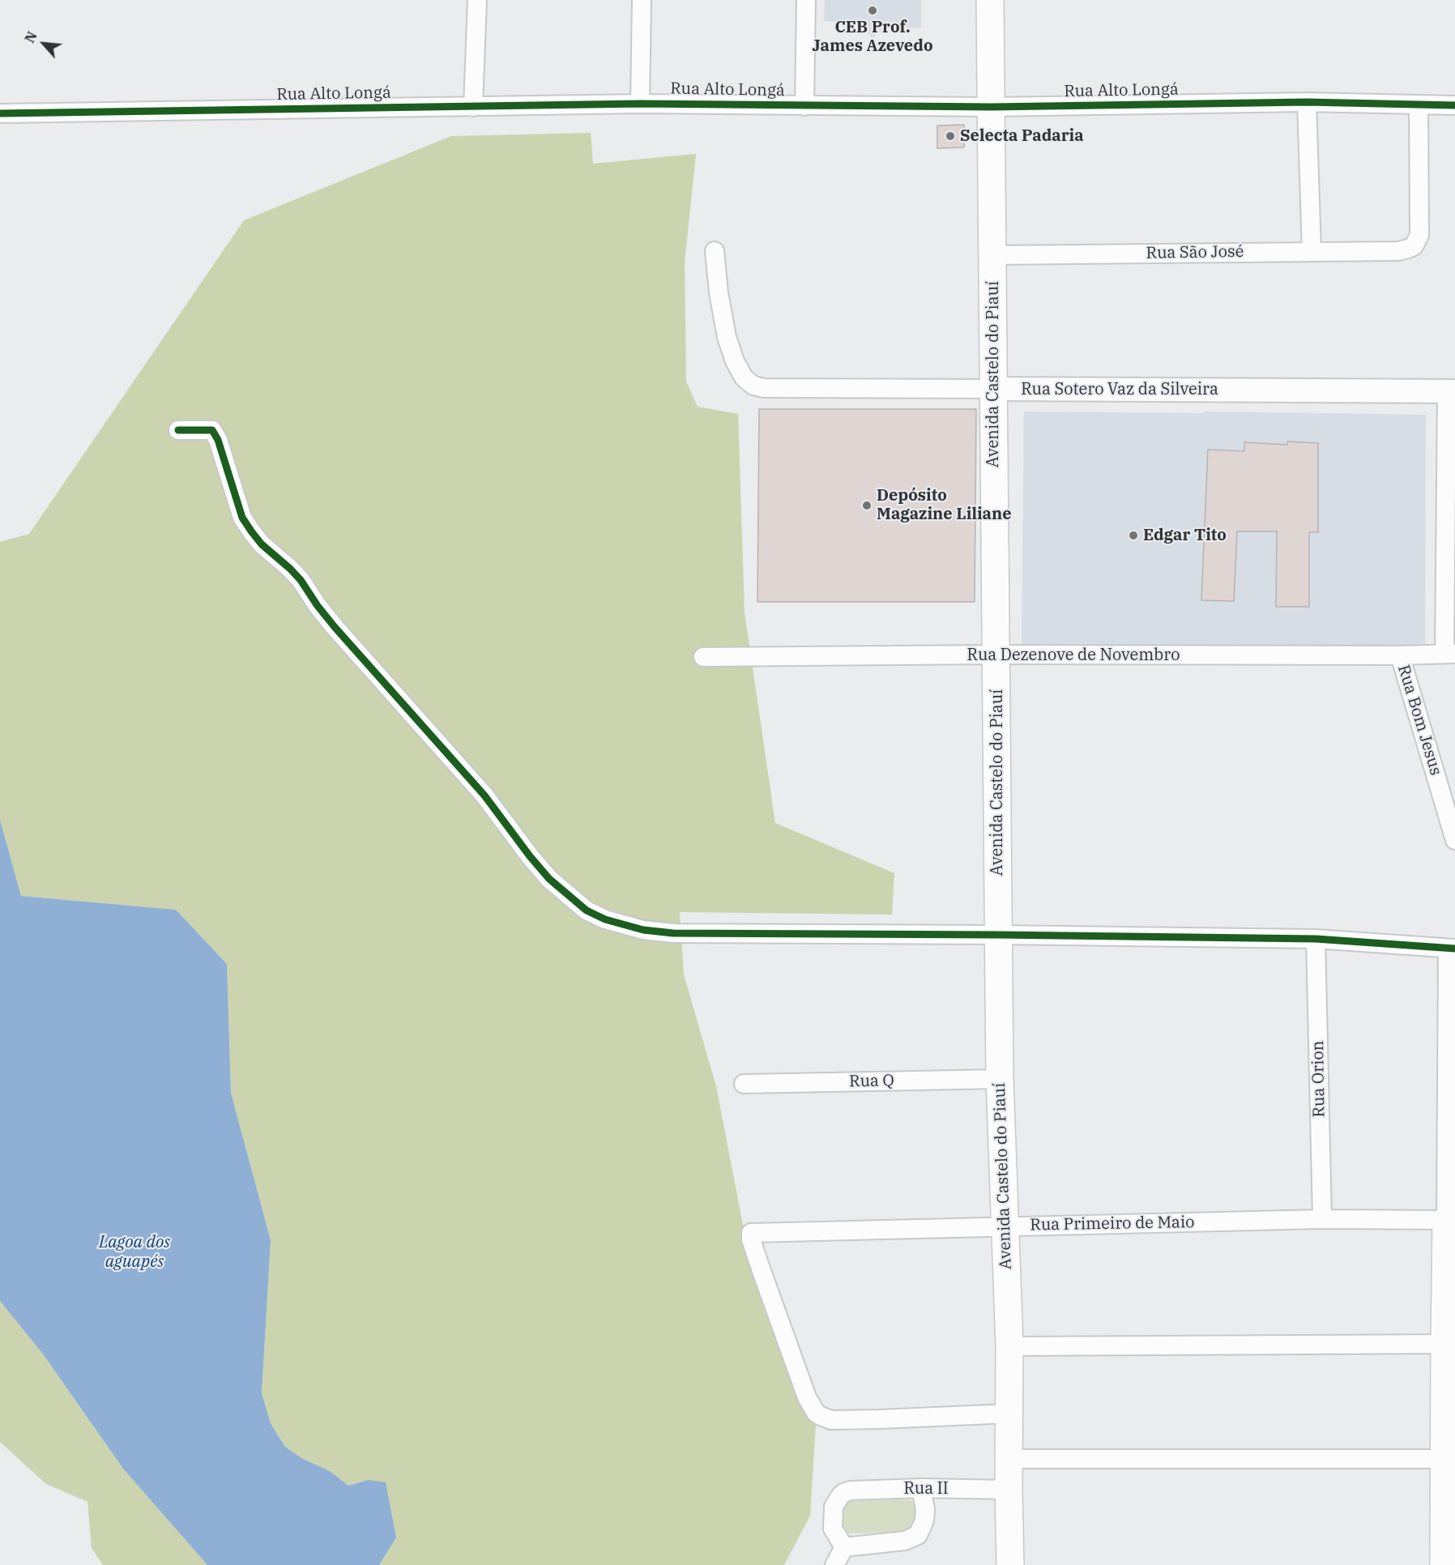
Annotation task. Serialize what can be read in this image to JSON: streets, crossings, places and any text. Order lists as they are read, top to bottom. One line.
{"streets":{"main road":["Avenida Castelo do Piauí"],"street":["Rua Alto Longá","Rua São José","Rua Sotero Vaz da Silveira","Rua Dezenove de Novembro","Rua Bom Jesus","Rua Orion","Rua Q","Rua Primeiro de Maio","Rua II"]},"crossings":[["Rua Alto Longá","Rua São José"],["Rua Alto Longá","Avenida Castelo do Piauí"],["Rua São José","Avenida Castelo do Piauí"],["Avenida Castelo do Piauí","Rua Sotero Vaz da Silveira"],["Avenida Castelo do Piauí","Rua Dezenove de Novembro"],["Avenida Castelo do Piauí","Rua Q"],["Avenida Castelo do Piauí","Rua Primeiro de Maio"],["Avenida Castelo do Piauí","Rua II"],["Rua Dezenove de Novembro","Rua Bom Jesus"],["Rua Orion","Rua Primeiro de Maio"]],"water":["Lagoa dos aguapés"],"places":["CEB Prof. James Azevedo","Selecta Padaria","Depósito Magazine Liliane","Edgar Tito"],"north":"top left"}
